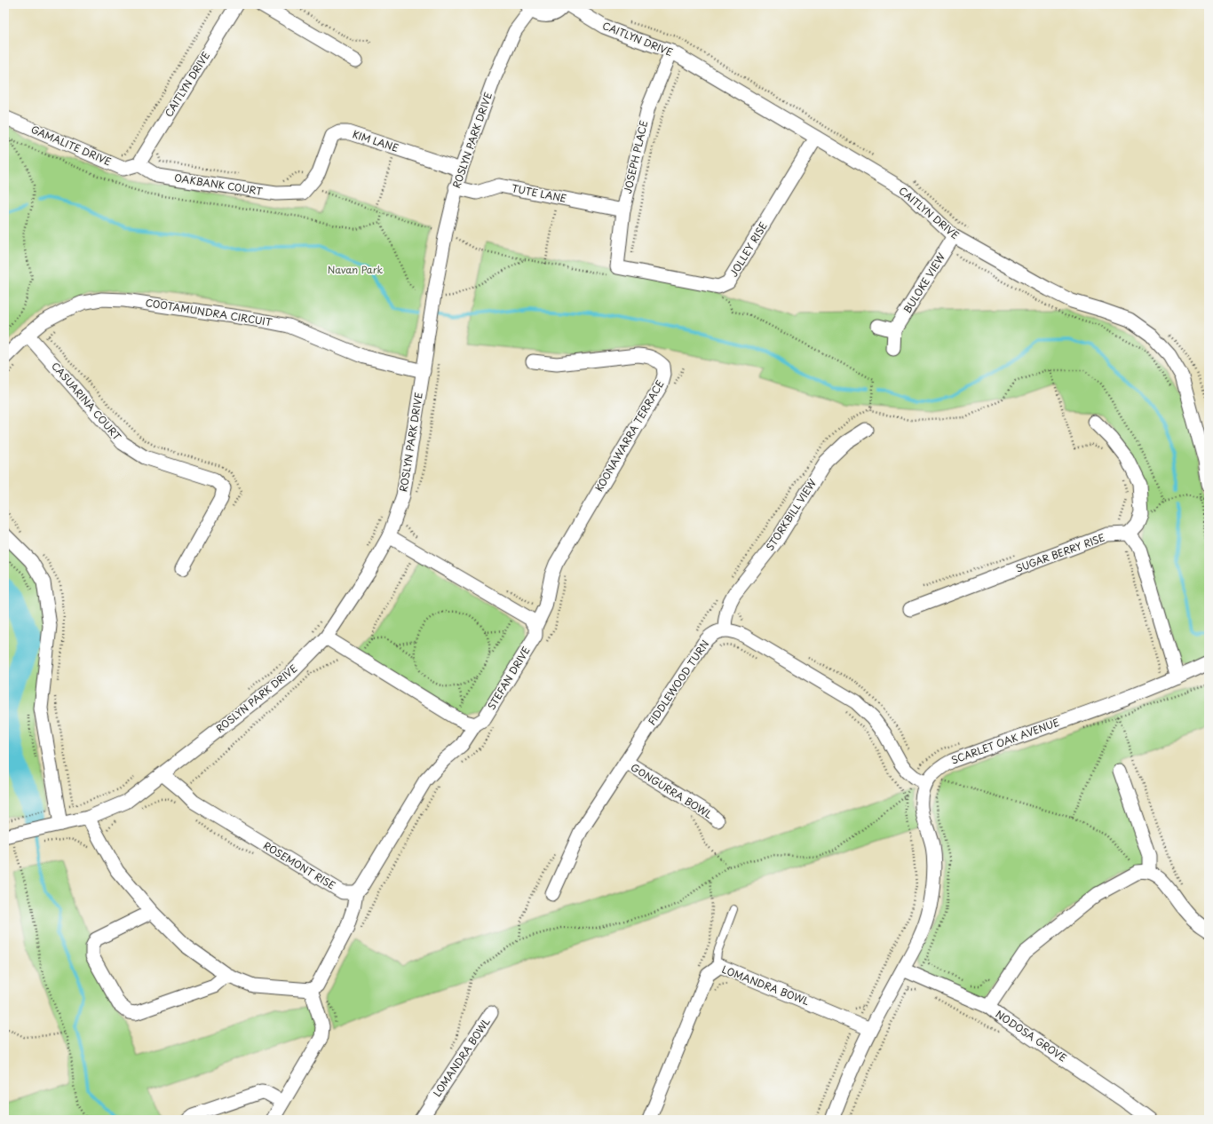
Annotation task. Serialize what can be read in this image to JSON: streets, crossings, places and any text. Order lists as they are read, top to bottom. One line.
{"streets":{"street":["CAITLYN DRIVE","ROSLYN PARK DRIVE","KIM LANE","GAMALITE DRIVE","JOSEPH PLACE","OAKBANK COURT","TUTE LANE","JOLLEY RISE","BULOKE VIEW","COOTAMUNDRA CIRCUIT","CASUARINA COURT","KOONAWARRA TERRACE","STORKBILL VIEW","SUGAR BERRY RISE","STEFAN DRIVE","FIDDLEWOOD TURN","SCARLET OAK AVENUE","GONGURRA BOWL","ROSEMONT RISE","LOMANDRA BOWL","NODOSA GROVE"]},"crossings":[["CAITLYN DRIVE","GAMALITE DRIVE"],["CAITLYN DRIVE","JOSEPH PLACE"],["CAITLYN DRIVE","OAKBANK COURT"],["CAITLYN DRIVE","JOLLEY RISE"],["CAITLYN DRIVE","BULOKE VIEW"],["ROSLYN PARK DRIVE","KIM LANE"],["ROSLYN PARK DRIVE","TUTE LANE"],["ROSLYN PARK DRIVE","COOTAMUNDRA CIRCUIT"],["ROSLYN PARK DRIVE","ROSEMONT RISE"],["KIM LANE","OAKBANK COURT"],["GAMALITE DRIVE","OAKBANK COURT"],["JOSEPH PLACE","TUTE LANE"],["JOSEPH PLACE","JOLLEY RISE"],["COOTAMUNDRA CIRCUIT","CASUARINA COURT"],["KOONAWARRA TERRACE","STEFAN DRIVE"],["STORKBILL VIEW","FIDDLEWOOD TURN"],["FIDDLEWOOD TURN","GONGURRA BOWL"],["SCARLET OAK AVENUE","LOMANDRA BOWL"],["SCARLET OAK AVENUE","NODOSA GROVE"]],"parks":["Navan Park"]}
